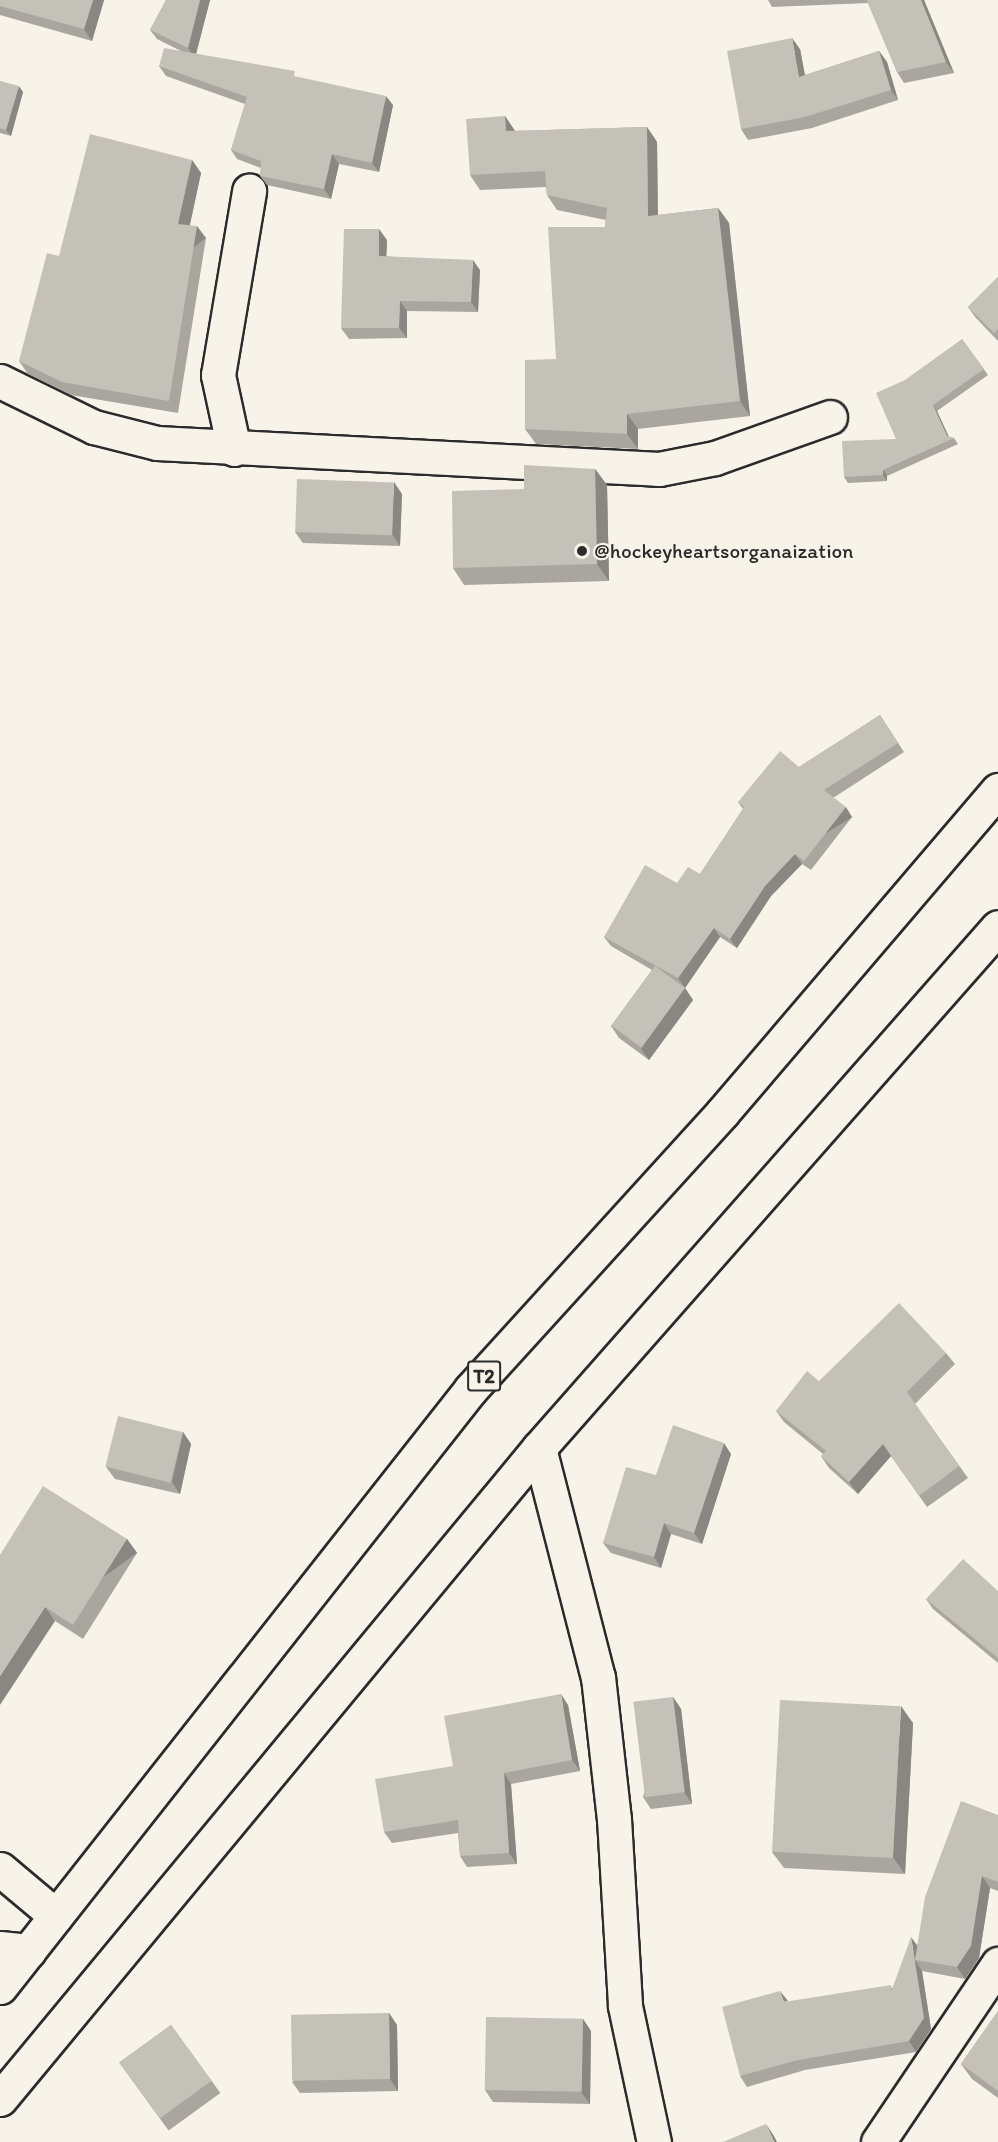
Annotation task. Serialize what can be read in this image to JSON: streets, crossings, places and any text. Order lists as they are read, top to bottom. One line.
{"streets":{"main road":["T2"]},"places":["@hockeyheartsorganaization"]}
